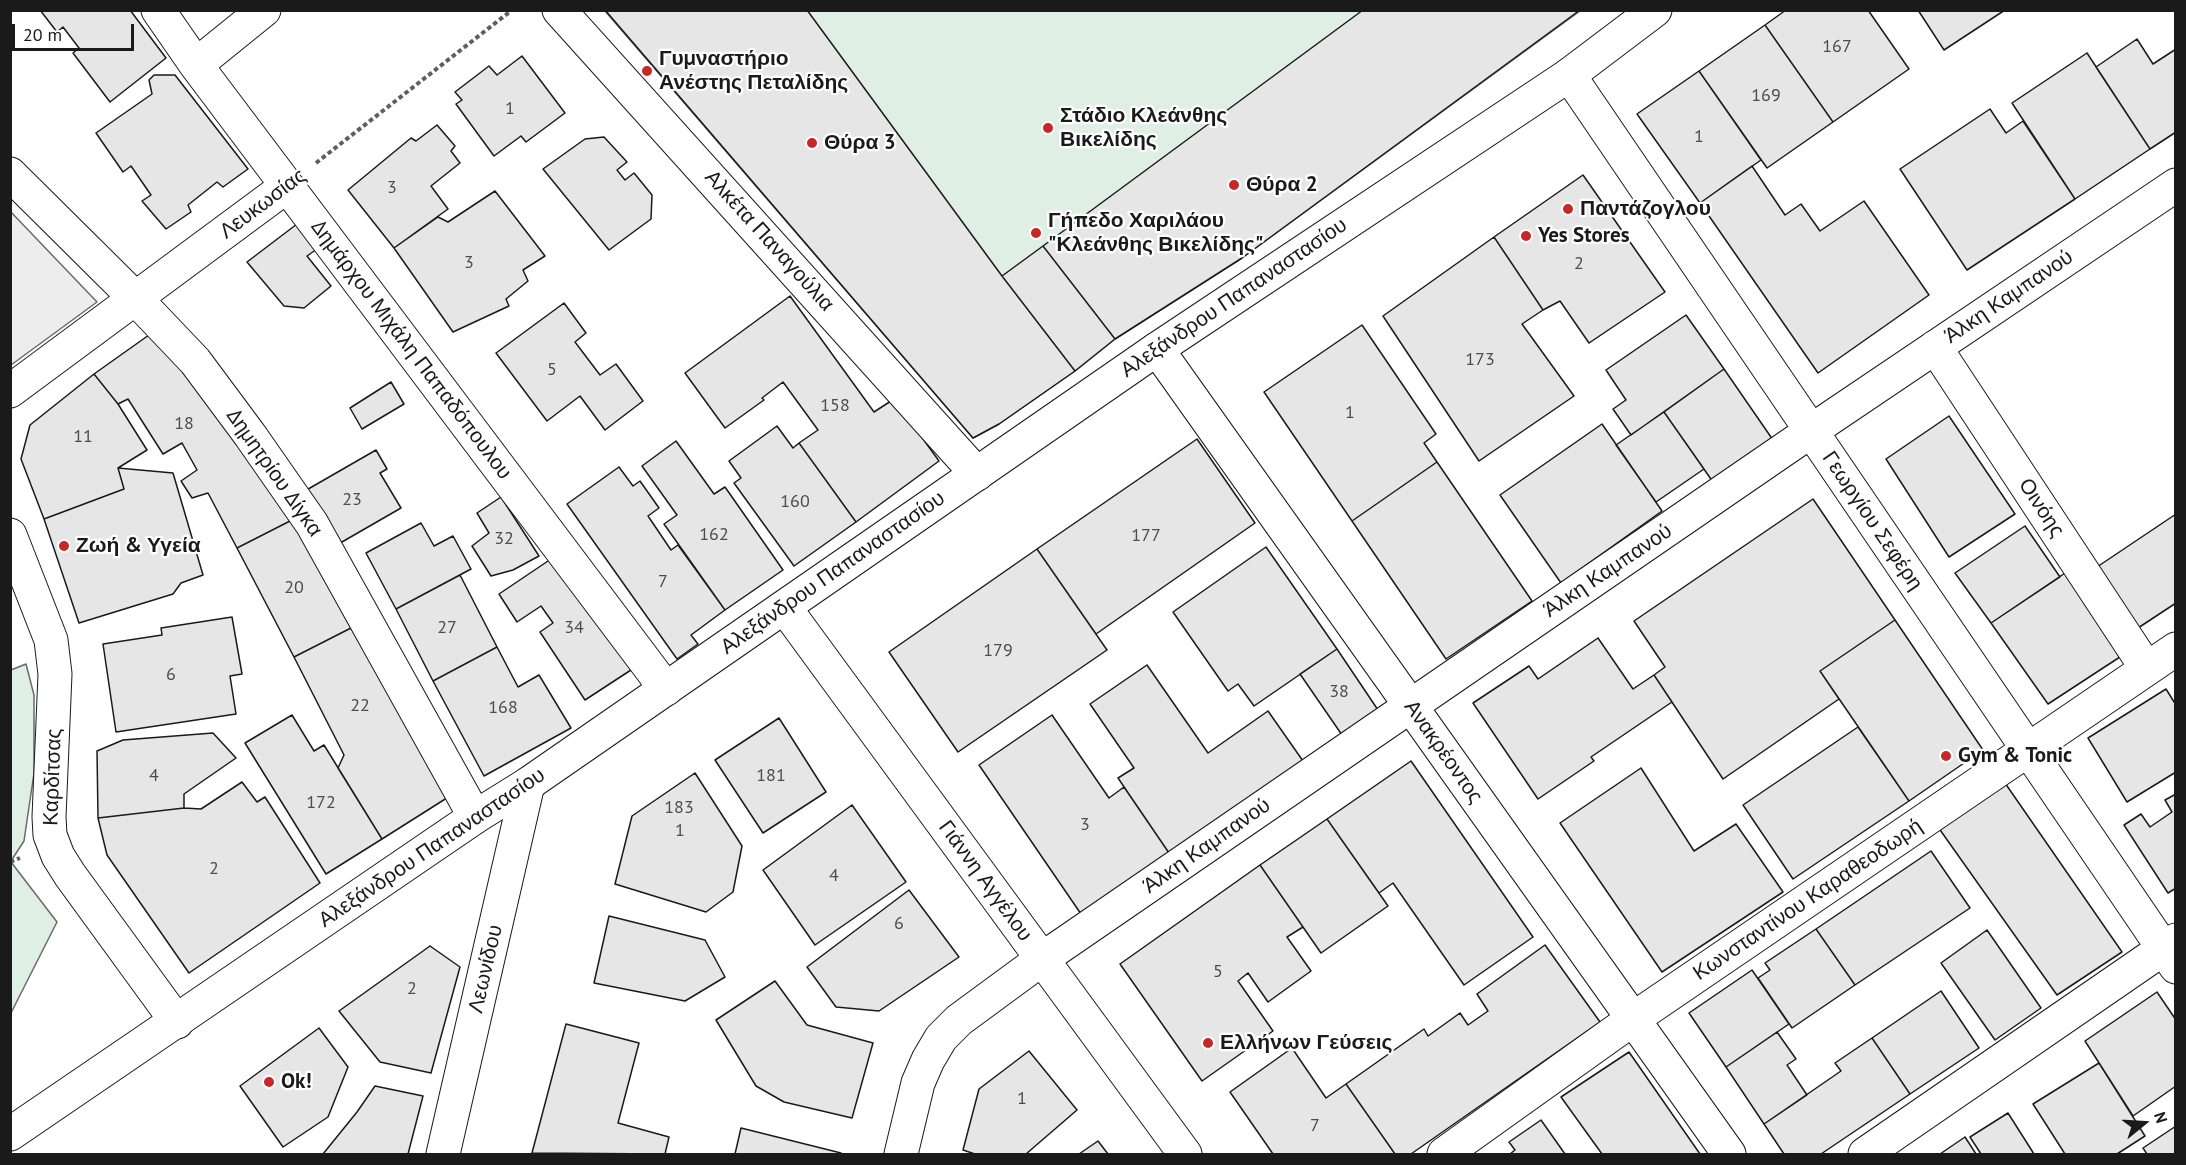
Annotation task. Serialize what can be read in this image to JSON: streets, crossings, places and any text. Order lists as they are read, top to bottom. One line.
{"streets":{"street":["Λευκωσίας","Αλκέτα Παναγούλια","Άλκη Καμπανού","Αλεξάνδρου Παπαναστασίου","Δημάρχου Μιχάλη Παπαδόπουλου","Δημητρίου Δίγκα","Οινόης","Γεωργίου Σεφέρη","Ανακρέοντος","Καρδίτσας","Γιάννη Αγγέλου","Κωνσταντίνου Καραθεοδωρή","Λεωνίδου"]},"crossings":[["Λευκωσίας","Δημάρχου Μιχάλη Παπαδόπουλου"],["Λευκωσίας","Δημητρίου Δίγκα"],["Αλκέτα Παναγούλια","Αλεξάνδρου Παπαναστασίου"],["Άλκη Καμπανού","Οινόης"],["Άλκη Καμπανού","Γεωργίου Σεφέρη"],["Άλκη Καμπανού","Ανακρέοντος"],["Άλκη Καμπανού","Γιάννη Αγγέλου"],["Αλεξάνδρου Παπαναστασίου","Δημάρχου Μιχάλη Παπαδόπουλου"],["Αλεξάνδρου Παπαναστασίου","Δημητρίου Δίγκα"],["Αλεξάνδρου Παπαναστασίου","Γεωργίου Σεφέρη"],["Αλεξάνδρου Παπαναστασίου","Ανακρέοντος"],["Αλεξάνδρου Παπαναστασίου","Καρδίτσας"],["Αλεξάνδρου Παπαναστασίου","Γιάννη Αγγέλου"],["Αλεξάνδρου Παπαναστασίου","Λεωνίδου"],["Οινόης","Κωνσταντίνου Καραθεοδωρή"],["Γεωργίου Σεφέρη","Κωνσταντίνου Καραθεοδωρή"],["Ανακρέοντος","Κωνσταντίνου Καραθεοδωρή"]],"places":["Γυμναστήριο Ανέστης Πεταλίδης","Στάδιο Κλεάνθης Βικελίδης","Θύρα 3","Θύρα 2","Παντάζογλου","Γήπεδο Χαριλάου \"Κλεάνθης Βικελίδης\"","Yes Stores","Ζωή & Υγεία","Gym & Tonic","Ελλήνων Γεύσεις","Ok!"],"house_numbers":["167","169","1","1","3","3","2","173","5","158","1","18","11","23","160","162","177","32","7","20","27","34","179","6","38","22","168","4","181","172","183","3","1","2","4","6","5","2","1","7"],"scale_bar":"20 m","north":"right"}
